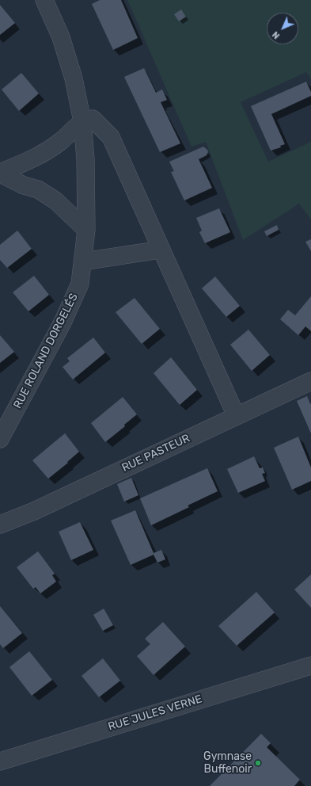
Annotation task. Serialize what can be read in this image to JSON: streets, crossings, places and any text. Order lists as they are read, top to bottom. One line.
{"streets":{"street":["RUE ROLAND DORGELÉS","RUE PASTEUR","RUE JULES VERNE"]},"places":["Gymnase Buffenoir"],"north":"bottom left"}
